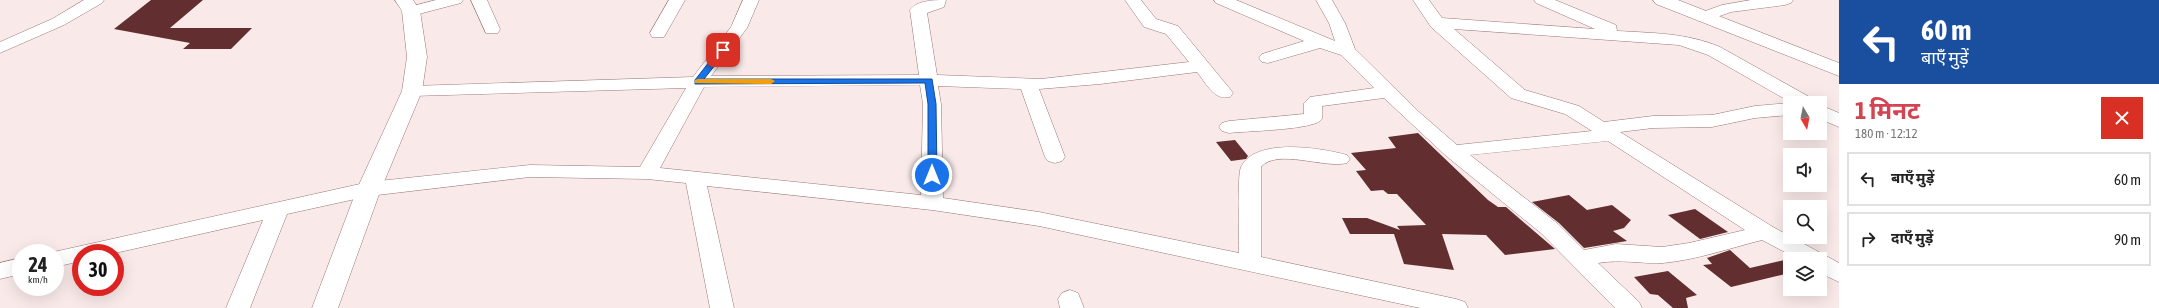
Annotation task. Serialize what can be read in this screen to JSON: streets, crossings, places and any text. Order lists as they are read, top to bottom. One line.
{"north":"bottom","page":{"turn":["60 m","बाएँ मुड़ें"],"heading":["1 मिनट","180 m · 12:12"],"list":[{"name":"बाएँ मुड़ें","value":"60 m"},{"name":"दाएँ मुड़ें","value":"90 m"}],"speed":"24 km/h","limit":"30"}}
